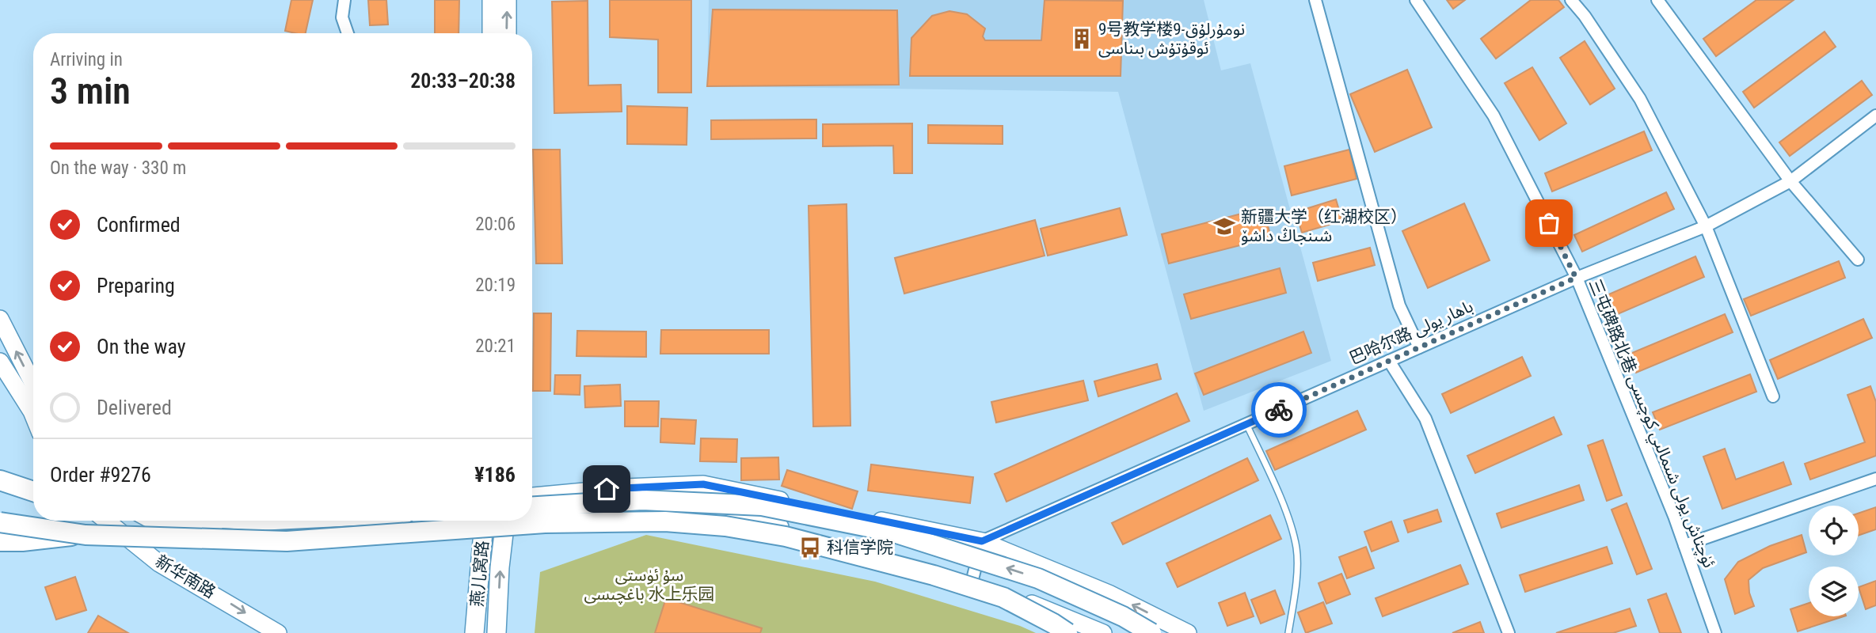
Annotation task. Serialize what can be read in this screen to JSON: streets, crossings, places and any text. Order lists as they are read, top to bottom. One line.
{"streets":{"main road":["燕儿窝路","新华南路"],"street":["巴哈尔路 باھار يولى","三屯碑路北巷 ئۈچتاش يولى شىمالىي كوچىسى"]},"crossings":[["巴哈尔路 باھار يولى","三屯碑路北巷 ئۈچتاش يولى شىمالىي كوچىسى"]],"one_way":["新华南路"],"parks":["سۇ ئۈستى باغچىسى 水上乐园"],"places":{"building":["9号教学楼9-نومۇرلۇق ئوقۇتۇش بىناسى"],"school or university":["新疆大学（红湖校区） شىنجاڭ داشۆ"],"bus stop":["科信学院"]},"page":{"heading":["3 min","Arriving in","20:33–20:38"],"panel":["Order #9276","¥186"],"bar":"On the way · 330 m","list":[["Confirmed","20:06"],["Preparing","20:19"],["On the way","20:21"],"Delivered"]}}
